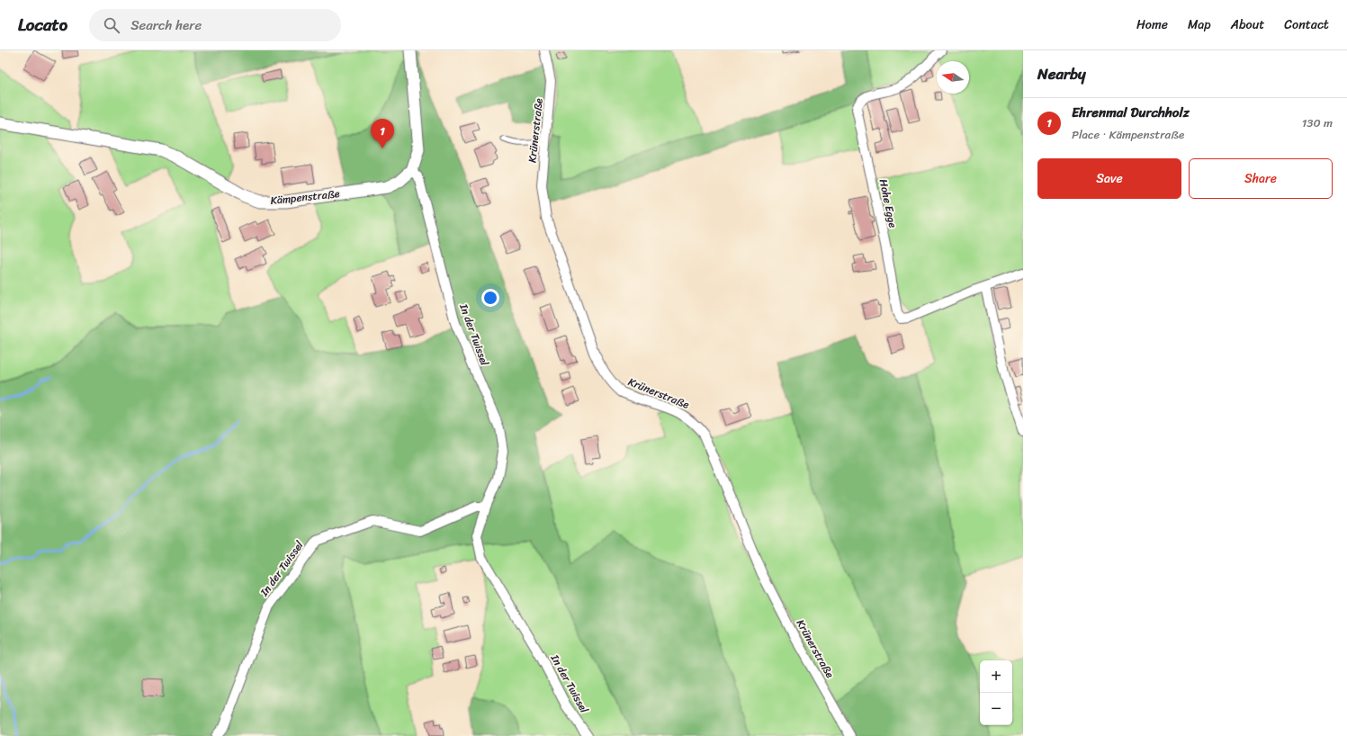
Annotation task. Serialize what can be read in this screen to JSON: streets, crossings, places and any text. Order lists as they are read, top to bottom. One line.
{"streets":{"street":["Krünerstraße","Kämpenstraße","Hohe Egge","In der Twissel"]},"crossings":[["Kämpenstraße","In der Twissel"]],"north":"left","page":{"header":"Locato","search":"Search here","nav":["Home","Map","About","Contact"],"heading":"Nearby","list":[{"mark":"1","name":"Ehrenmal Durchholz","note":"Place · Kämpenstraße","value":"130 m"}],"pins":"1","buttons":["Save","Share"],"map_buttons":["+","−"]}}
